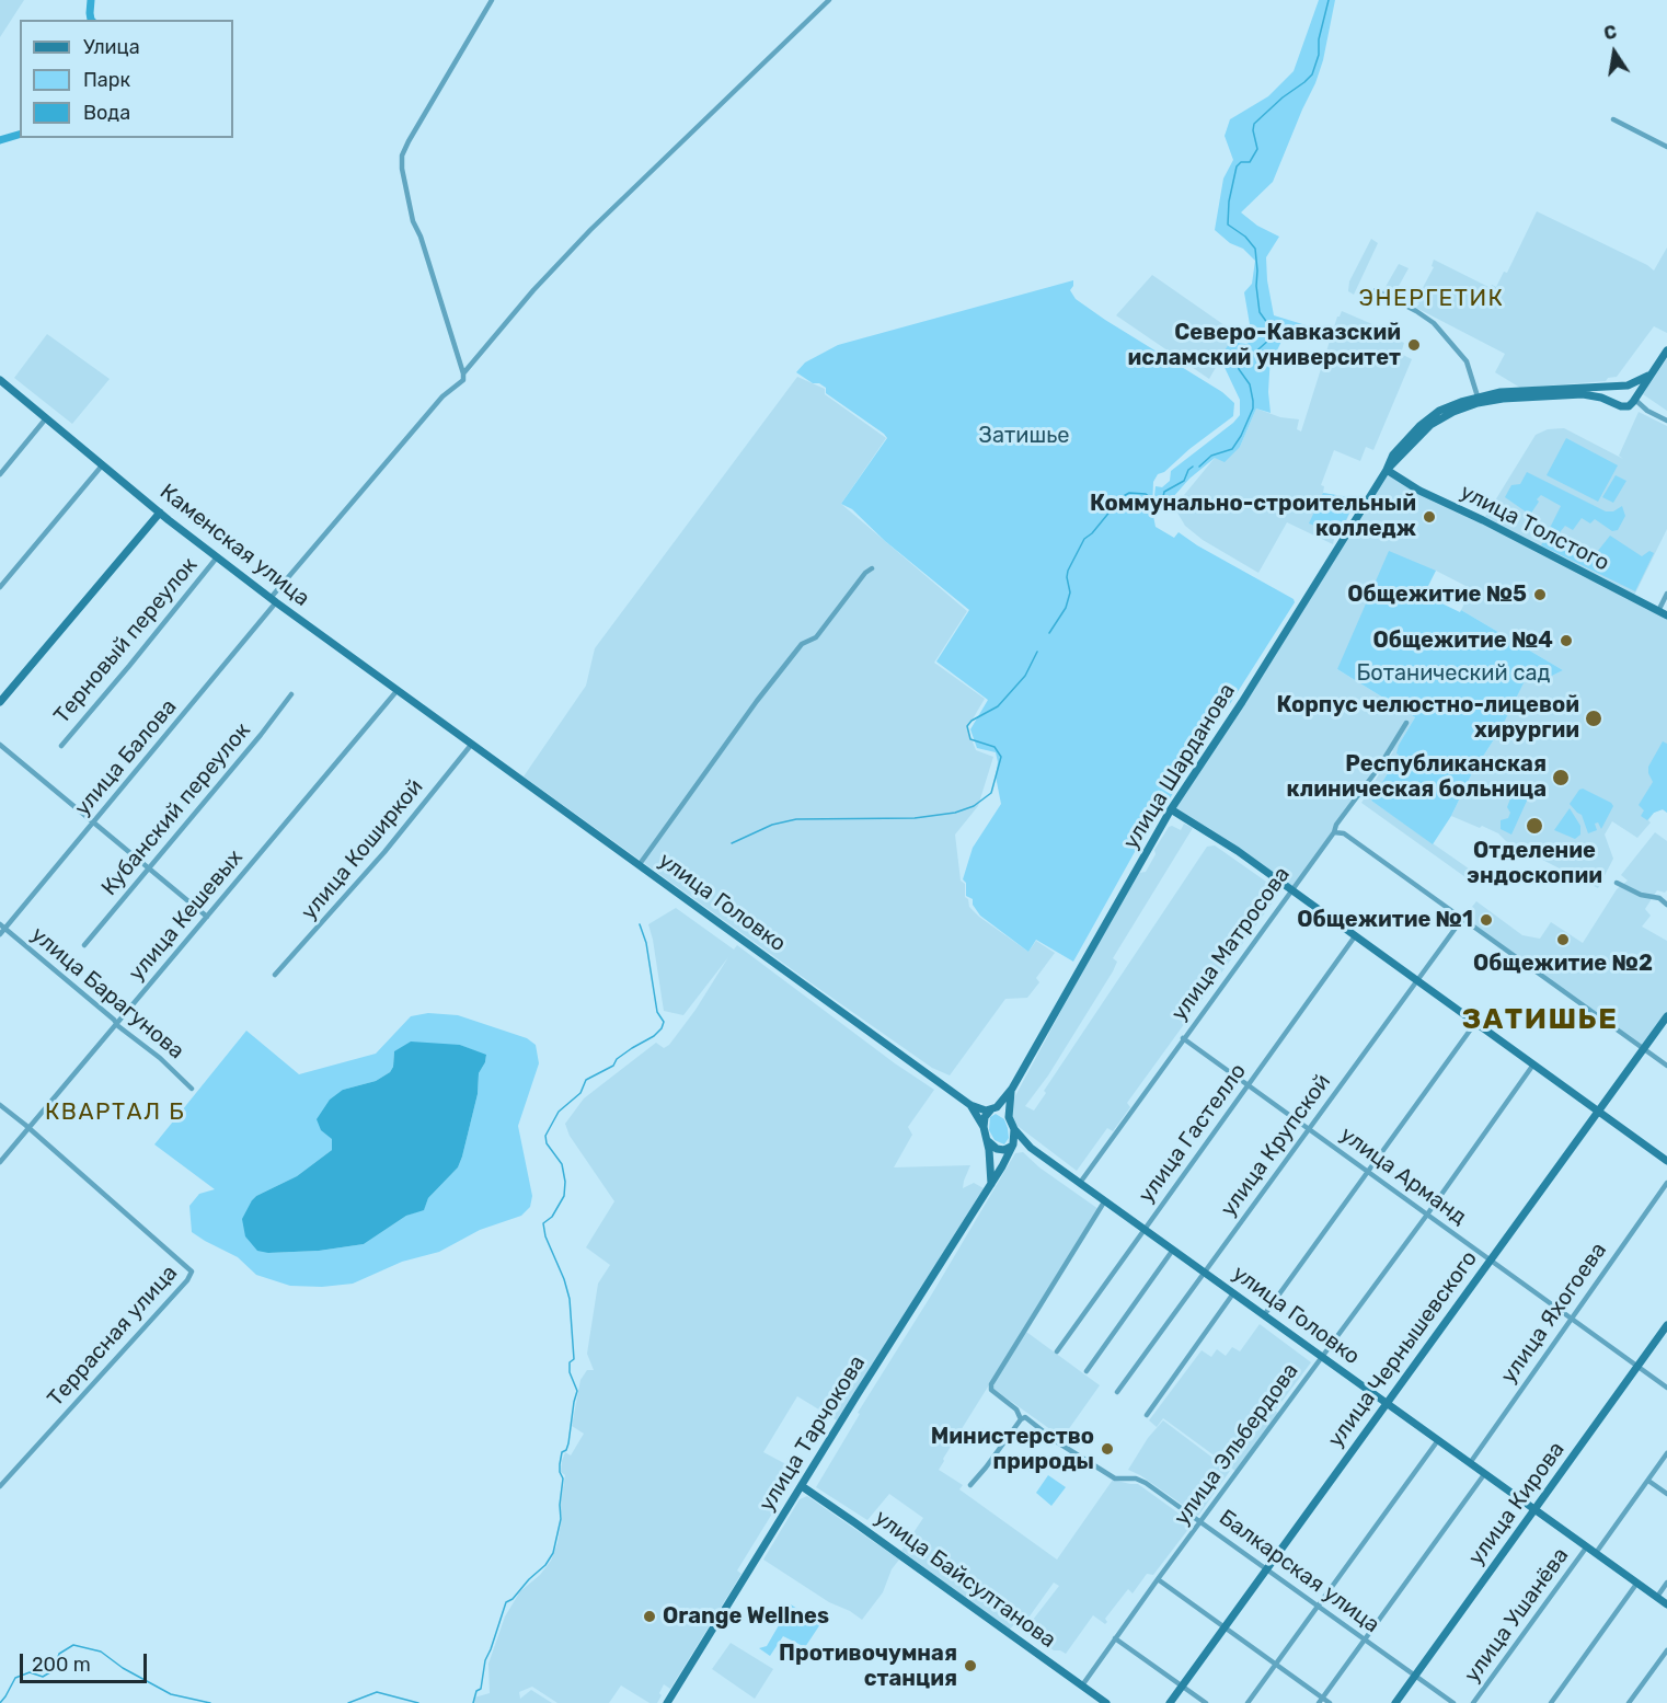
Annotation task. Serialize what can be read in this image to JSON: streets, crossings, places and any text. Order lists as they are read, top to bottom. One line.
{"streets":{"street":["улица Толстого","Каменская улица","Терновый переулок","улица Балова","улица Шарданова","Кубанский переулок","улица Коширкой","улица Головко","улица Кешевых","улица Матросова","улица Барагунова","улица Гастелло","улица Крупской","улица Арманд","улица Яхогоева","Террасная улица","улица Чернышевского","улица Тарчокова","улица Эльбердова","улица Кирова","Балкарская улица","улица Байсултанова","улица Ушанёва"]},"crossings":[["улица Толстого","улица Шарданова"],["Каменская улица","Терновый переулок"],["Каменская улица","улица Балова"],["Каменская улица","улица Головко"],["Каменская улица","улица Кешевых"],["улица Балова","улица Барагунова"],["улица Коширкой","улица Головко"],["улица Головко","улица Матросова"],["улица Головко","улица Гастелло"],["улица Головко","улица Крупской"],["улица Головко","улица Яхогоева"],["улица Головко","улица Чернышевского"],["улица Головко","улица Эльбердова"],["улица Головко","улица Кирова"],["улица Головко","улица Ушанёва"],["улица Кешевых","улица Барагунова"],["улица Кешевых","Террасная улица"],["улица Матросова","улица Арманд"],["улица Гастелло","улица Арманд"],["улица Крупской","улица Арманд"],["улица Арманд","улица Яхогоева"],["улица Арманд","улица Чернышевского"],["улица Арманд","улица Эльбердова"],["улица Арманд","улица Кирова"],["улица Чернышевского","Балкарская улица"],["улица Тарчокова","улица Байсултанова"],["улица Эльбердова","Балкарская улица"],["улица Эльбердова","улица Байсултанова"],["улица Кирова","Балкарская улица"]],"districts":["ЭНЕРГЕТИК","ЗАТИШЬЕ","КВАРТАЛ Б"],"parks":["Затишье","Ботанический сад"],"places":["Северо-Кавказский исламский университет","Коммунально-строительный колледж","Общежитие №5","Общежитие №4","Корпус челюстно-лицевой хирургии","Республиканская клиническая больница","Отделение эндоскопии","Общежитие №1","Общежитие №2","Министерство природы","Orange Wellnes","Противочумная станция"],"legend":["Улица","Парк","Вода"],"scale_bar":"200 m","north":"top"}
